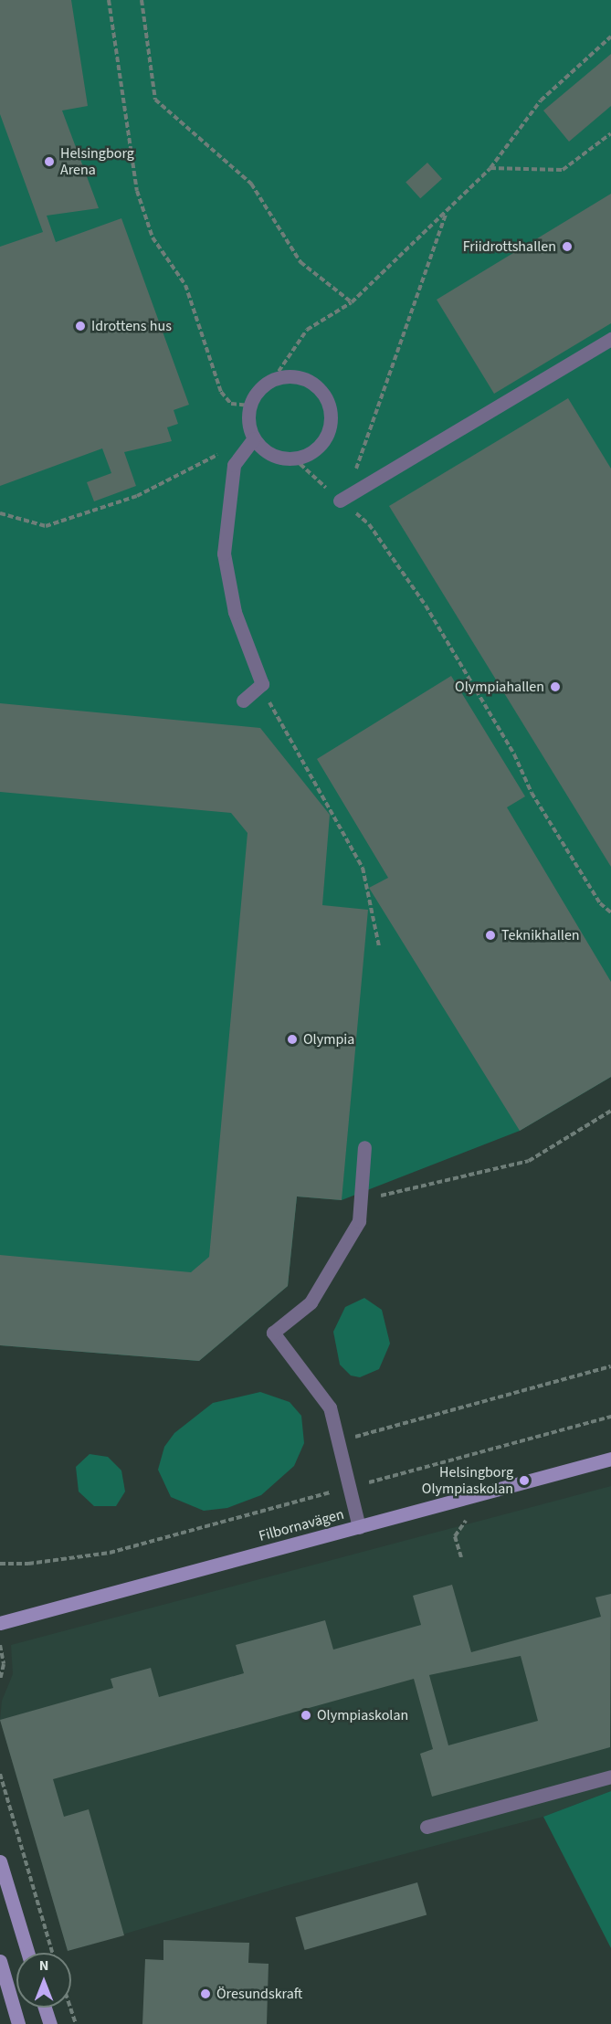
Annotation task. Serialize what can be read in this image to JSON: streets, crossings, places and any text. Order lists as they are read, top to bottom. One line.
{"streets":{"street":["Filbornavägen"]},"places":["Helsingborg Arena","Friidrottshallen","Idrottens hus","Olympiahallen","Teknikhallen","Olympia","Helsingborg Olympiaskolan","Olympiaskolan","Öresundskraft"],"north":"top"}
